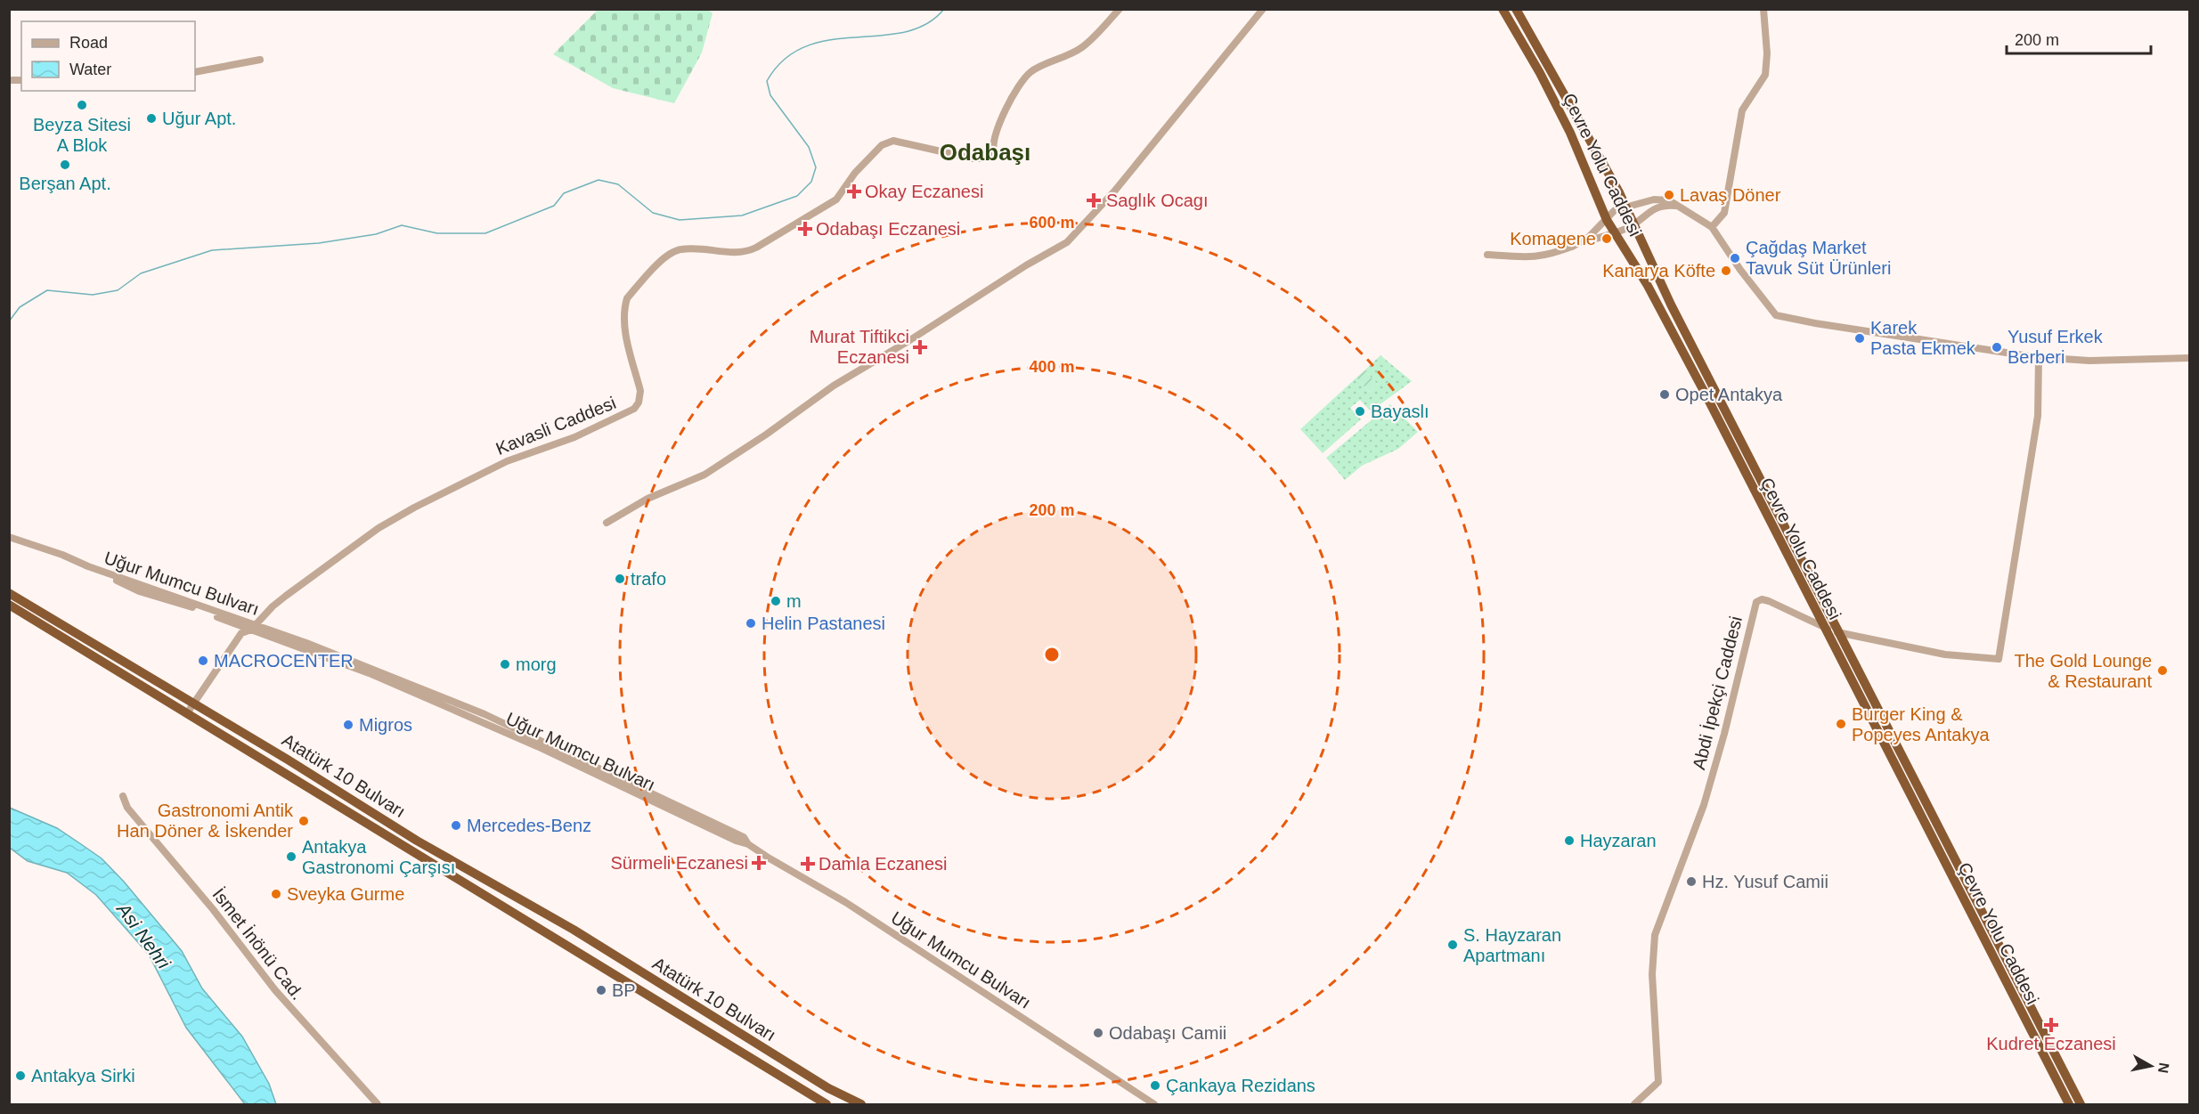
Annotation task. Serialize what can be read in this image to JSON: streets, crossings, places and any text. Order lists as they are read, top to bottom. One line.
{"streets":{"highway":["Çevre Yolu Caddesi","Atatürk 10 Bulvarı"],"street":["Kavasli Caddesi","Uğur Mumcu Bulvarı","Abdi İpekçi Caddesi","İsmet İnönü Cad."]},"crossings":[["Çevre Yolu Caddesi","Abdi İpekçi Caddesi"],["Kavasli Caddesi","Uğur Mumcu Bulvarı"],["Kavasli Caddesi","Atatürk 10 Bulvarı"]],"districts":["Odabaşı"],"water":["Asi Nehri"],"places":{"other":["Beyza Sitesi A Blok","Uğur Apt.","Berşan Apt.","Lavaş Döner","Komagene","Çağdaş Market Tavuk Süt Ürünleri","Kanarya Köfte","Karek Pasta Ekmek","Yusuf Erkek Berberi","Opet Antakya","Bayaslı","trafo","m","Helin Pastanesi","MACROCENTER","morg","The Gold Lounge & Restaurant","Burger King & Popeyes Antakya","Migros","Gastronomi Antik Han Döner & İskender","Mercedes-Benz","Hayzaran","Antakya Gastronomi Çarşısı","Hz. Yusuf Camii","Sveyka Gurme","S. Hayzaran Apartmanı","BP","Odabaşı Camii","Antakya Sirki","Çankaya Rezidans"],"health":["Okay Eczanesi","Saglık Ocagı","Odabaşı Eczanesi","Murat Tiftikci Eczanesi","Sürmeli Eczanesi","Damla Eczanesi","Kudret Eczanesi"]},"legend":["Road","Water"],"scale_bar":"200 m","north":"right","rings":["600 m","400 m","200 m"]}
